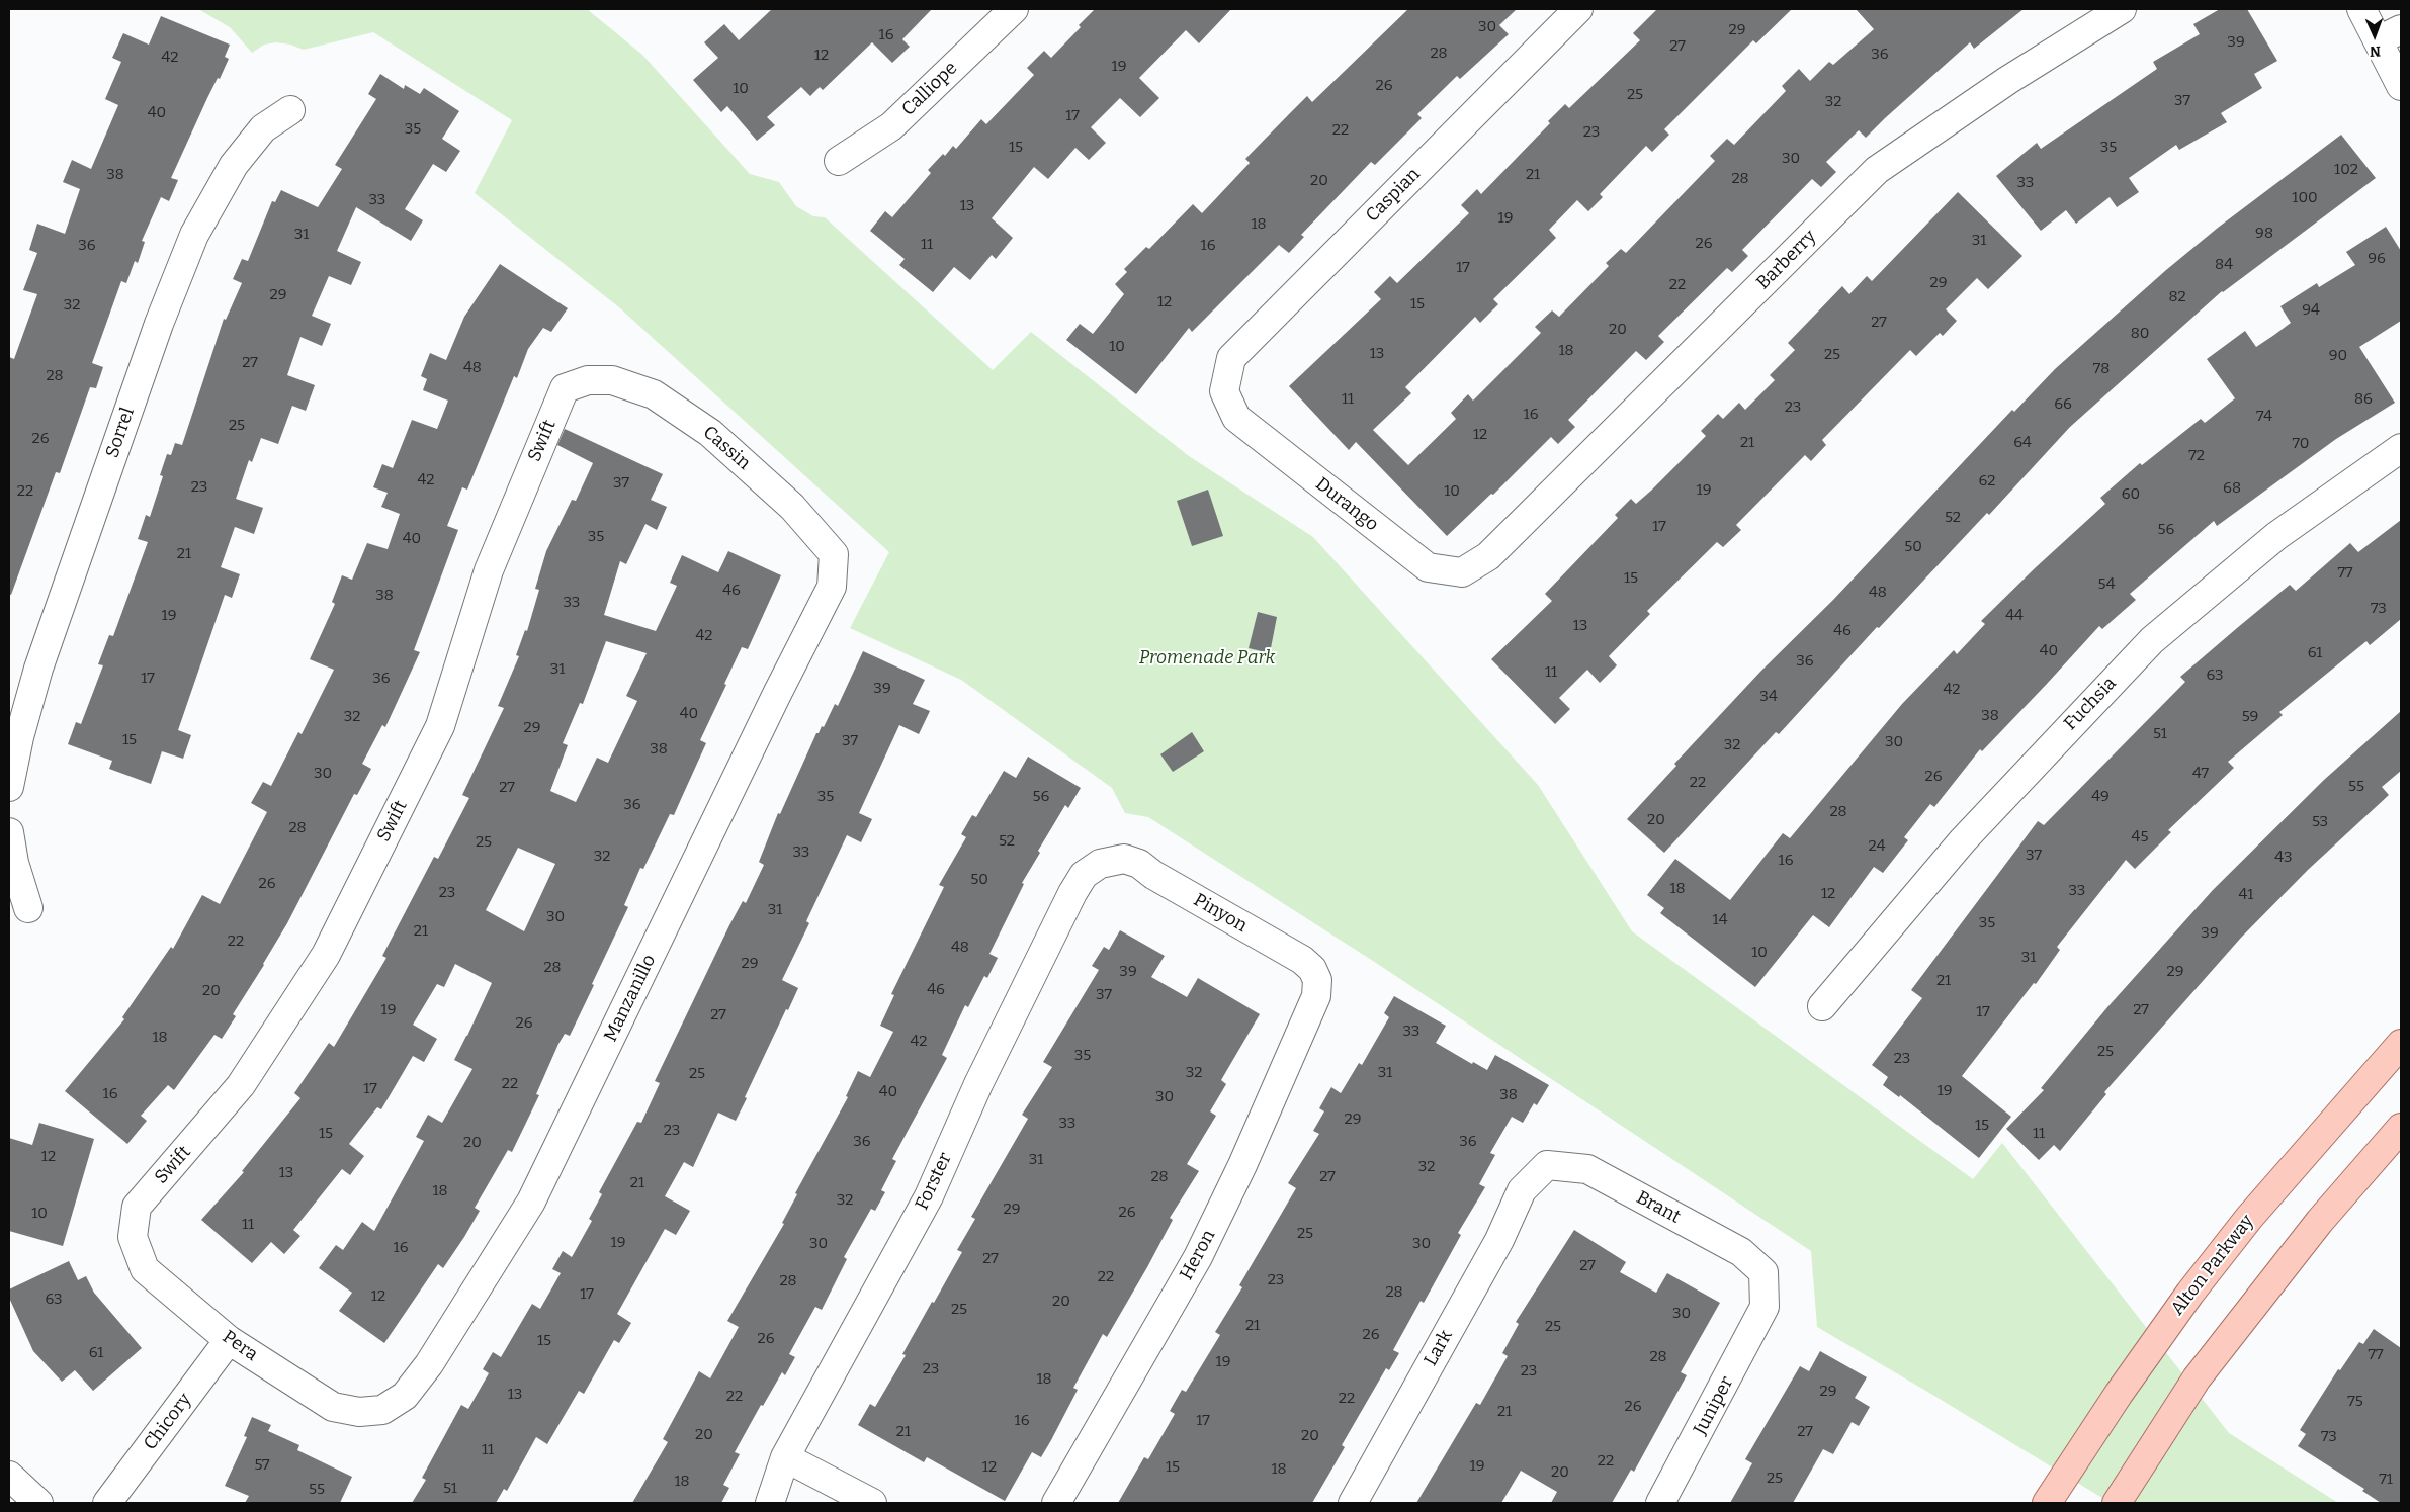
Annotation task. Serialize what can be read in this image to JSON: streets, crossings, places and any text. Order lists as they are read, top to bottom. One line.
{"streets":{"main road":["Alton Parkway"],"street":["Calliope","Caspian","Barberry","Sorrel","Swift","Cassin","Durango","Fuchsia","Pinyon","Manzanillo","Forster","Brant","Heron","Pera","Lark","Juniper","Chicory"]},"crossings":[["Caspian","Durango"],["Barberry","Durango"],["Swift","Cassin"],["Swift","Pera"],["Cassin","Manzanillo"],["Pinyon","Forster"],["Pinyon","Heron"],["Manzanillo","Pera"],["Brant","Lark"],["Brant","Juniper"],["Pera","Chicory"]],"parks":["Promenade Park"],"house_numbers":["30","29","16","39","27","28","36","12","42","19","26","10","25","37","32","40","17","35","22","23","15","35","30","102","38","21","28","20","33","100","33","13","19","18","98","31","31","26","11","36","16","96","84","17","29","22","29","82","12","15","32","94","27","20","80","10","18","13","25","90","27","48","78","28","11","86","66","23","16","74","25","12","26","21","64","70","72","42","62","37","23","68","19","22","10","60","52","17","56","35","40","50","21","77","15","54","46","48","38","33","73","19","44","13","46","42","40","61","36","31","11","63","17","36","39","42","34","40","38","32","59","29","51","15","37","30","32","38","30","47","26","22","55","27","35","56","49","36","28","20","53","28","45","52","25","24","33","37","32","43","16","50","26","18","33","23","12","41","31","30","14","35","21","39","22","48","10","31","29","28","39","29","21","46","20","37","19","27","17","27","26","33","18","42","25","35","23","32","31","25","22","17","19","40","16","38","30","29","33","15","23","15","11","36","36","20","12","31","32","13","28","27","21","18","32","29","26","10","11","25","19","30","30","16","27","27","22","23","28","28","17","12","63","20","25","30","21","25","26","26","15","61","77","28","19","23","23","18","29","13","22","22","75","26","21","16","17","21","27","20","20","73","11","22","57","19","12","15","18","20","25","71","18","51","55"],"north":"bottom"}
